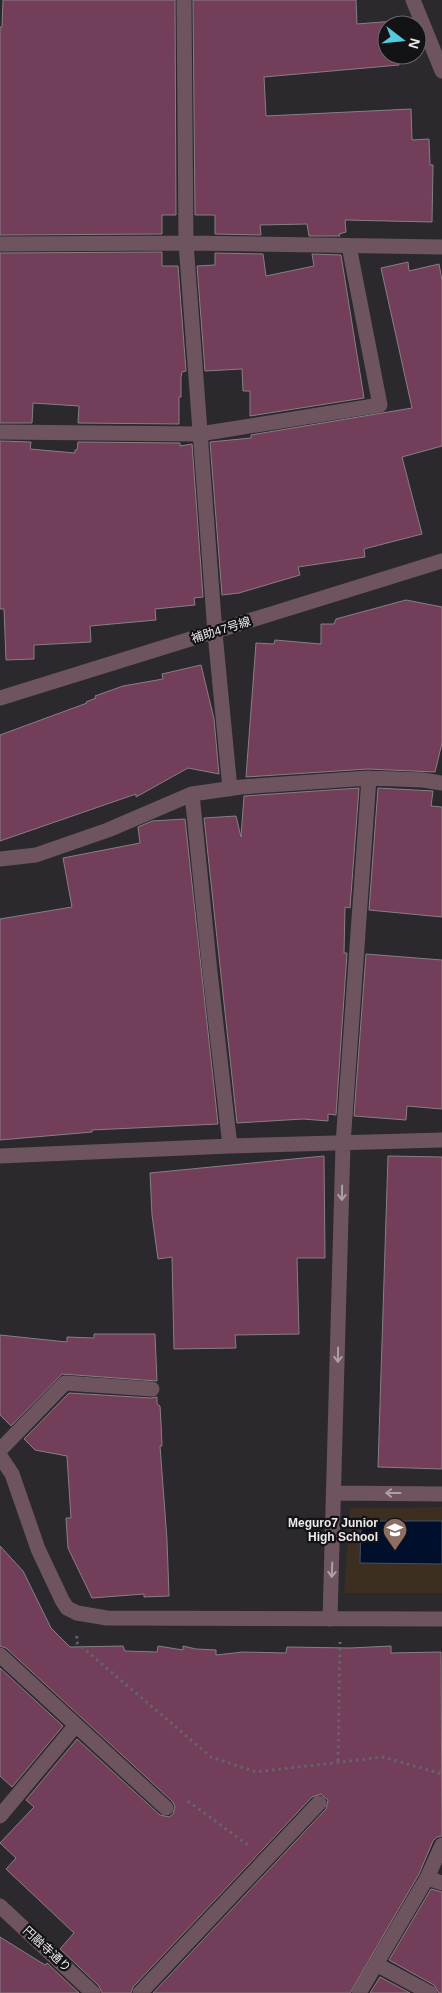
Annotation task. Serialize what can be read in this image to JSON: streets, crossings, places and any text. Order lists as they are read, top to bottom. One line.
{"streets":{"street":["補助47号線","円融寺通り"]},"places":{"school or university":["Meguro7 Junior High School"]},"north":"right"}
